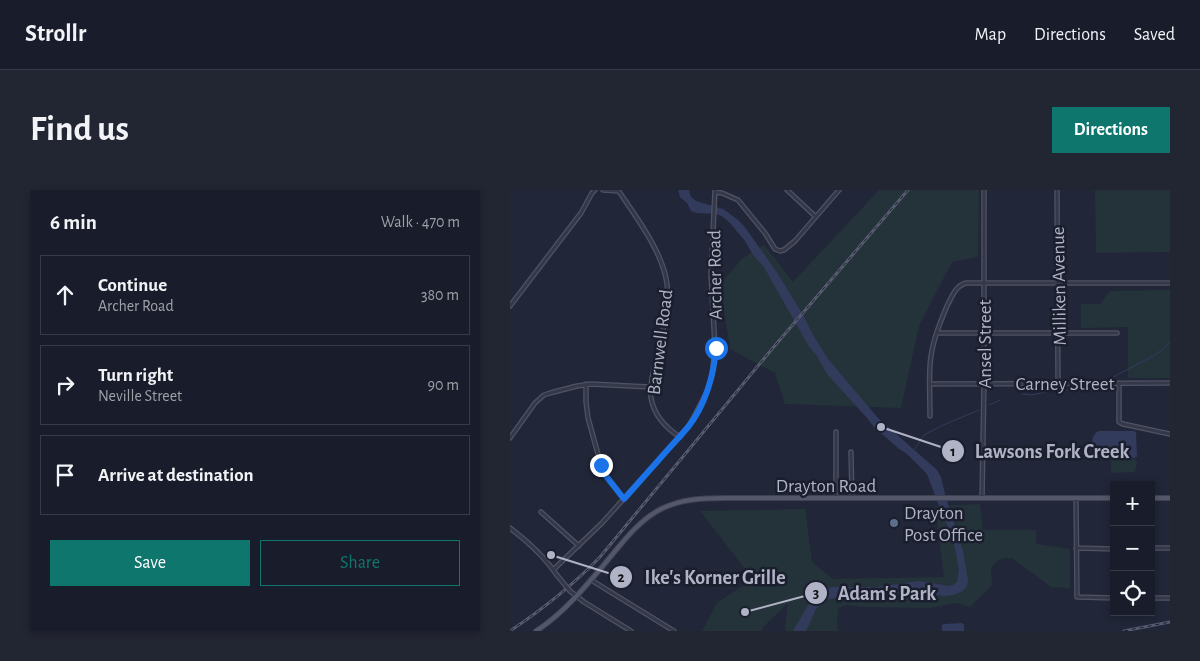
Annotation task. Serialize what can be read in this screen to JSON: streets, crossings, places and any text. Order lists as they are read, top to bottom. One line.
{"streets":{"main road":["Drayton Road"],"street":["Archer Road","Milliken Avenue","Barnwell Road","Ansel Street","Carney Street"]},"crossings":[["Archer Road","Barnwell Road"],["Milliken Avenue","Carney Street"],["Ansel Street","Carney Street"],["Ansel Street","Drayton Road"]],"places":["Lawsons Fork Creek","Drayton Post Office","Ike's Korner Grille","Adam's Park"],"page":{"header":"Strollr","nav":["Map","Directions","Saved"],"buttons":["Directions",["Save","Share"]],"title":"Find us","heading":["6 min","Walk · 470 m"],"list":[["Continue","Archer Road","380 m"],["Turn right","Neville Street","90 m"],"Arrive at destination"],"map_buttons":["+","−"]}}
